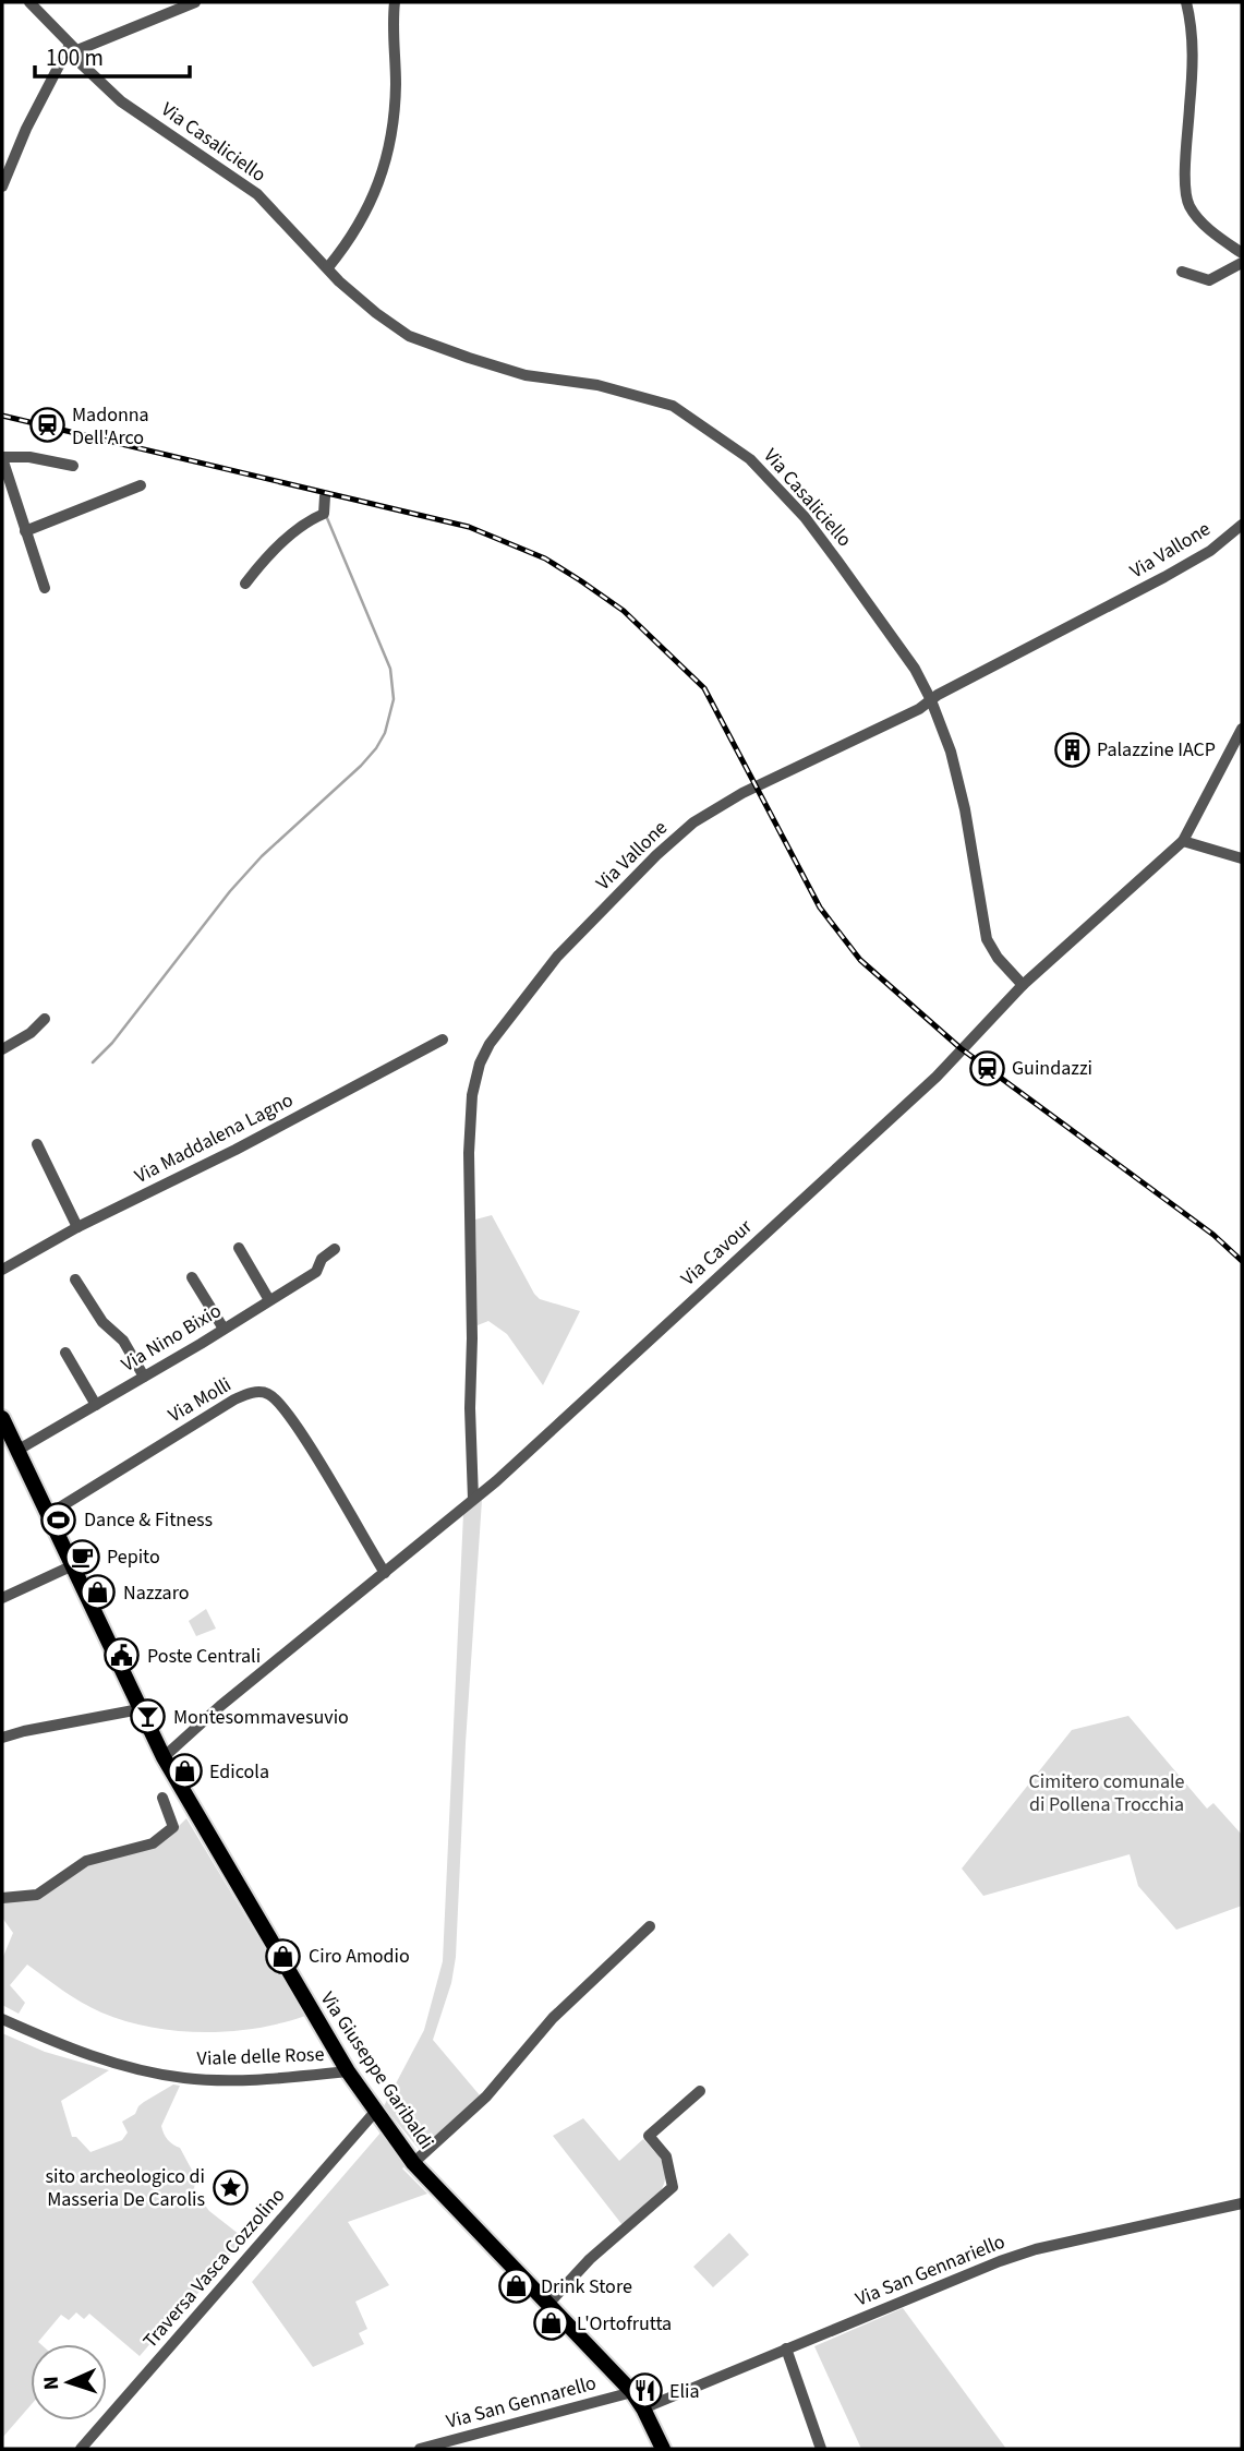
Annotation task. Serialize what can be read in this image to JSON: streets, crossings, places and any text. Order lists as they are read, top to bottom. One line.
{"streets":{"main road":["Via Giuseppe Garibaldi"],"street":["Via Casaliciello","Via Vallone","Via Maddalena Lagno","Via Cavour","Via Nino Bixio","Via Molli","Viale delle Rose","Traversa Vasca Cozzolino","Via San Gennariello","Via San Gennarello"]},"crossings":[["Via Casaliciello","Via Vallone"],["Via Casaliciello","Via Cavour"],["Via Vallone","Via Cavour"],["Via Cavour","Via Molli"],["Via Cavour","Via Giuseppe Garibaldi"],["Via Nino Bixio","Via Giuseppe Garibaldi"],["Via Molli","Via Giuseppe Garibaldi"],["Viale delle Rose","Via Giuseppe Garibaldi"],["Via Giuseppe Garibaldi","Traversa Vasca Cozzolino"],["Via Giuseppe Garibaldi","Via San Gennariello"],["Via Giuseppe Garibaldi","Via San Gennarello"]],"parks":["Cimitero comunale di Pollena Trocchia"],"places":{"station":["Madonna Dell'Arco","Guindazzi"],"building":["Palazzine IACP"],"sports":["Dance & Fitness"],"cafe":["Pepito"],"shop":["Nazzaro","Edicola","Ciro Amodio","Drink Store","L'Ortofrutta"],"public building":["Poste Centrali"],"bar":["Montesommavesuvio"],"place":["sito archeologico di Masseria De Carolis"],"restaurant":["Elia"]},"scale_bar":"100 m","north":"left"}
